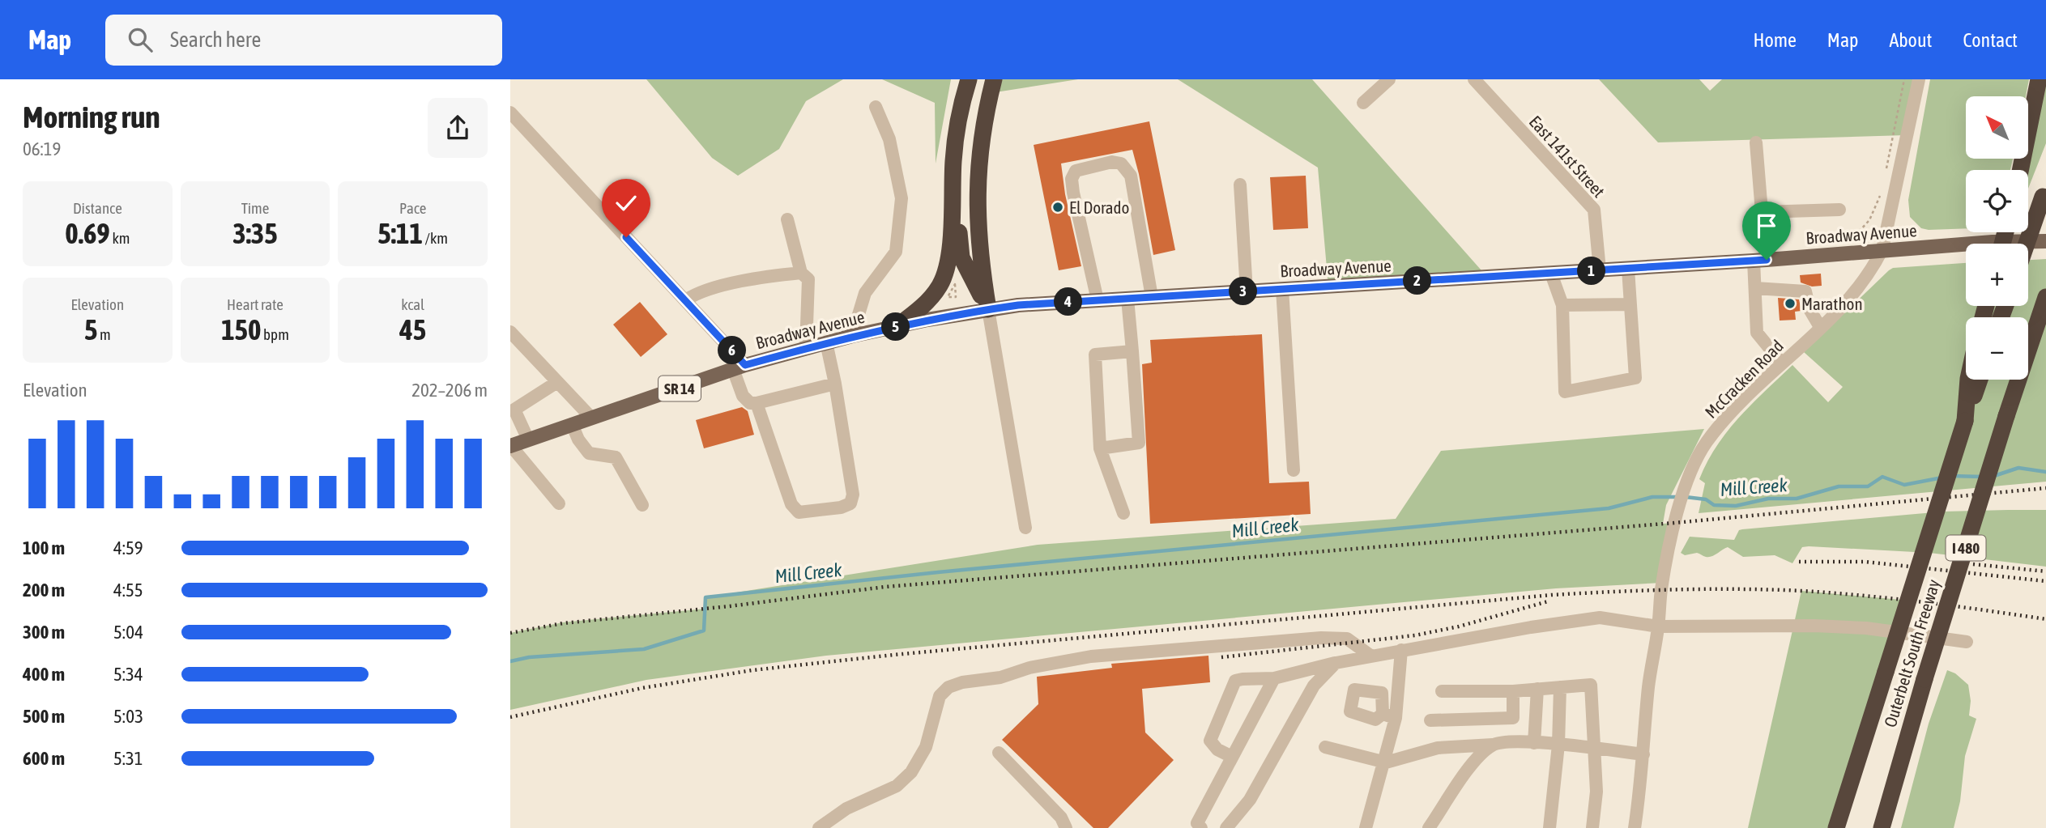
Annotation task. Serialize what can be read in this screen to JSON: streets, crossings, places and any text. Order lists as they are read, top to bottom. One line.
{"streets":{"highway":["I 480","Outerbelt South Freeway"],"main road":["Broadway Avenue","SR 14"],"street":["East 141st Street","McCracken Road"]},"crossings":[["East 141st Street","Broadway Avenue"],["Broadway Avenue","McCracken Road"]],"water":["Mill Creek"],"places":["El Dorado","Marathon"],"north":"top left","page":{"header":"Map","search":"Search here","nav":["Home","Map","About","Contact"],"heading":["Morning run","06:19"],"map_buttons":["+","−"],"stats":[["Distance","0.69 km"],["Time","3:35"],["Pace","5:11 /km"],["Elevation","5 m"],["Heart rate","150 bpm"],["kcal","45"]],"pins":["1","2","3","4","5","6"],"chart":["Elevation","202–206 m"],"list":[{"name":"100 m","note":"4:59"},{"name":"200 m","note":"4:55"},{"name":"300 m","note":"5:04"},{"name":"400 m","note":"5:34"},{"name":"500 m","note":"5:03"},{"name":"600 m","note":"5:31"}]}}
